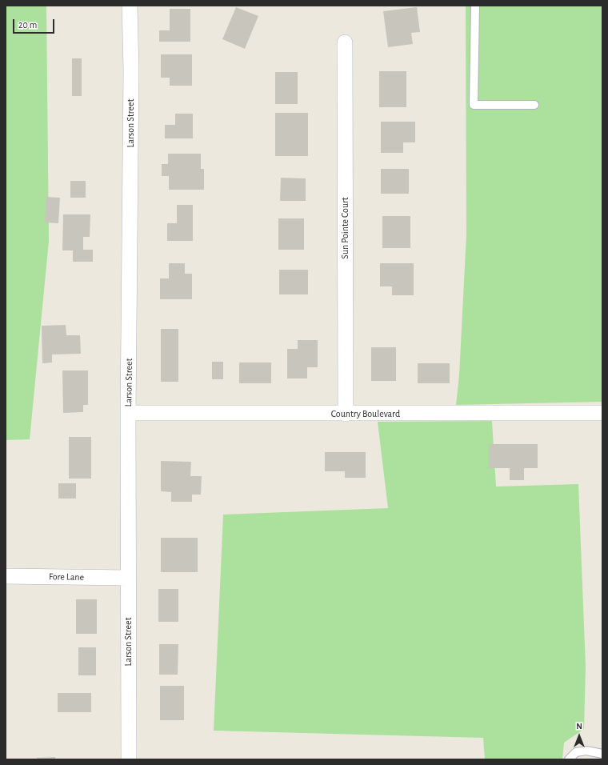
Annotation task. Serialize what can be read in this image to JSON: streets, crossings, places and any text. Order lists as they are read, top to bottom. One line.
{"streets":{"street":["Larson Street","Sun Pointe Court","Country Boulevard","Fore Lane"]},"crossings":[["Larson Street","Country Boulevard"],["Larson Street","Fore Lane"],["Sun Pointe Court","Country Boulevard"]],"scale_bar":"20 m","north":"top"}
